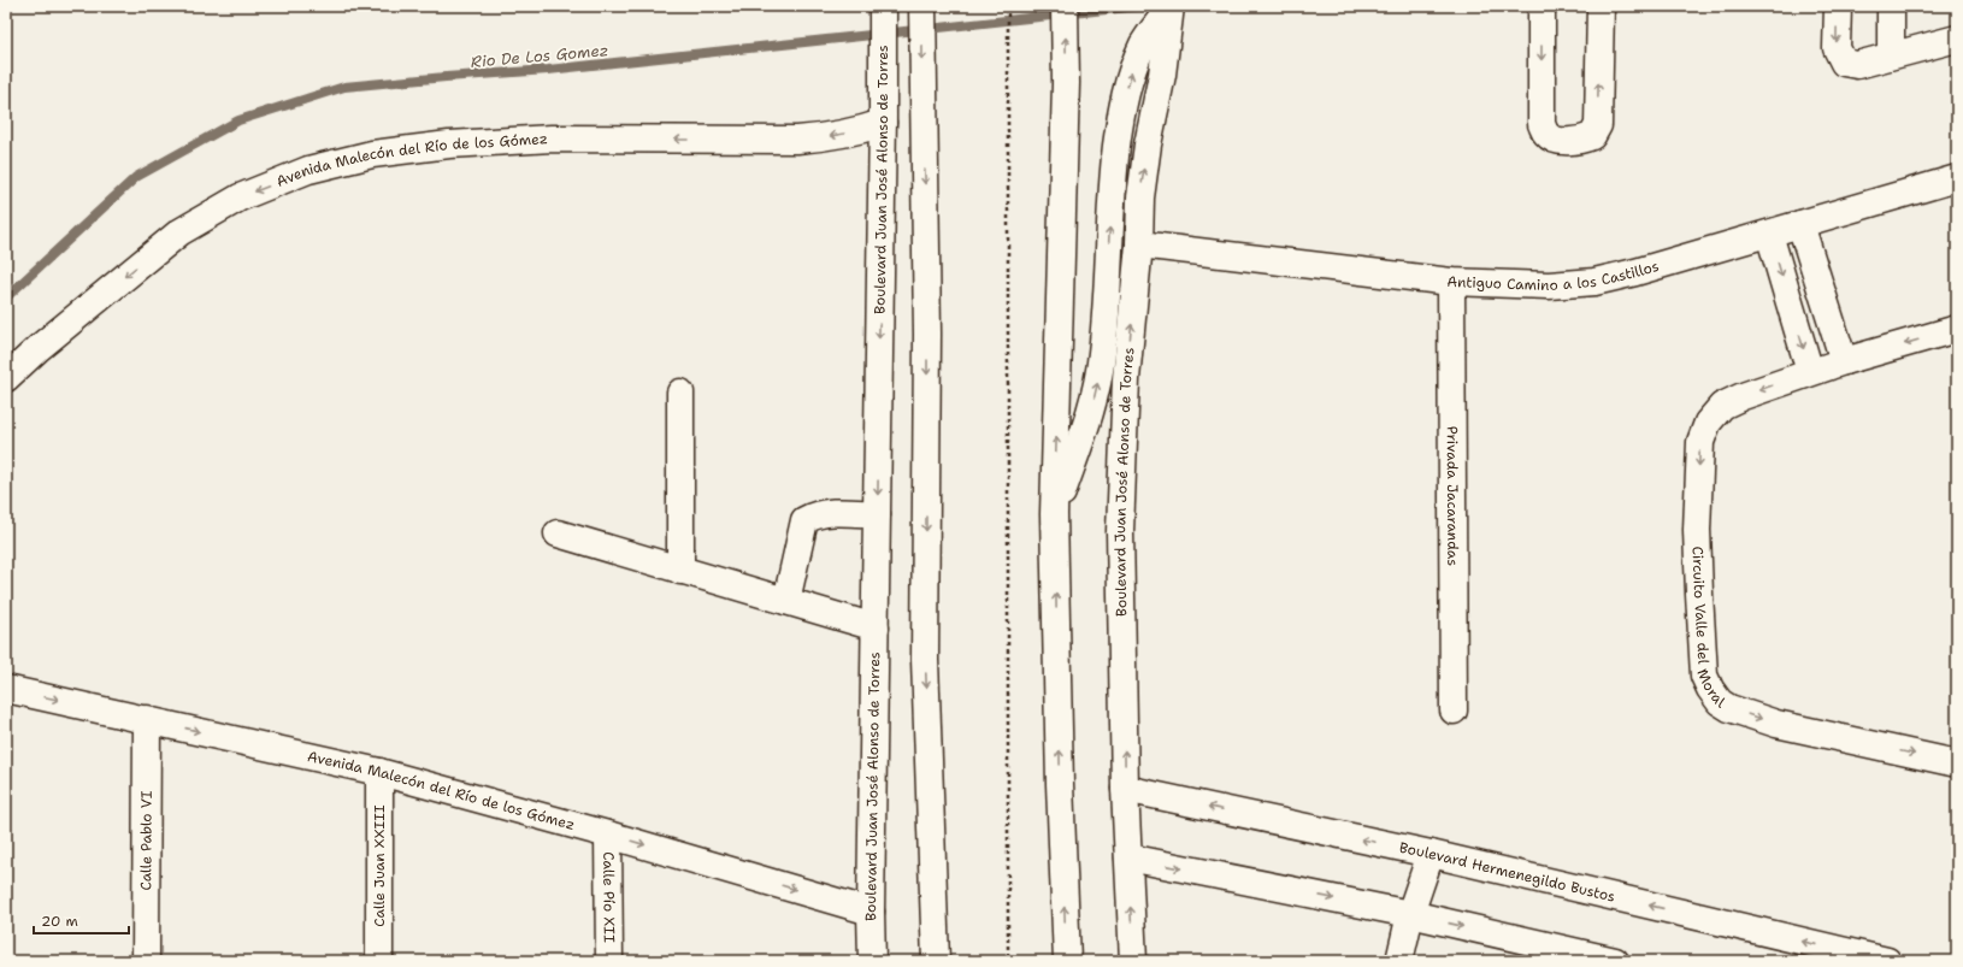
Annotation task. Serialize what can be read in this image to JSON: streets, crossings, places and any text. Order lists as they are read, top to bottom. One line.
{"streets":{"street":["Avenida Malecón del Río de los Gómez","Boulevard Juan José Alonso de Torres","Antiguo Camino a los Castillos","Privada Jacarandas","Circuito Valle del Moral","Calle Pablo VI","Calle Juan XXIII","Boulevard Hermenegildo Bustos","Calle Pío XII"]},"crossings":[["Avenida Malecón del Río de los Gómez","Boulevard Juan José Alonso de Torres"],["Avenida Malecón del Río de los Gómez","Calle Pablo VI"],["Avenida Malecón del Río de los Gómez","Calle Juan XXIII"],["Avenida Malecón del Río de los Gómez","Calle Pío XII"],["Boulevard Juan José Alonso de Torres","Antiguo Camino a los Castillos"],["Boulevard Juan José Alonso de Torres","Boulevard Hermenegildo Bustos"],["Antiguo Camino a los Castillos","Privada Jacarandas"]],"water":["Rio De Los Gomez"],"scale_bar":"20 m"}
